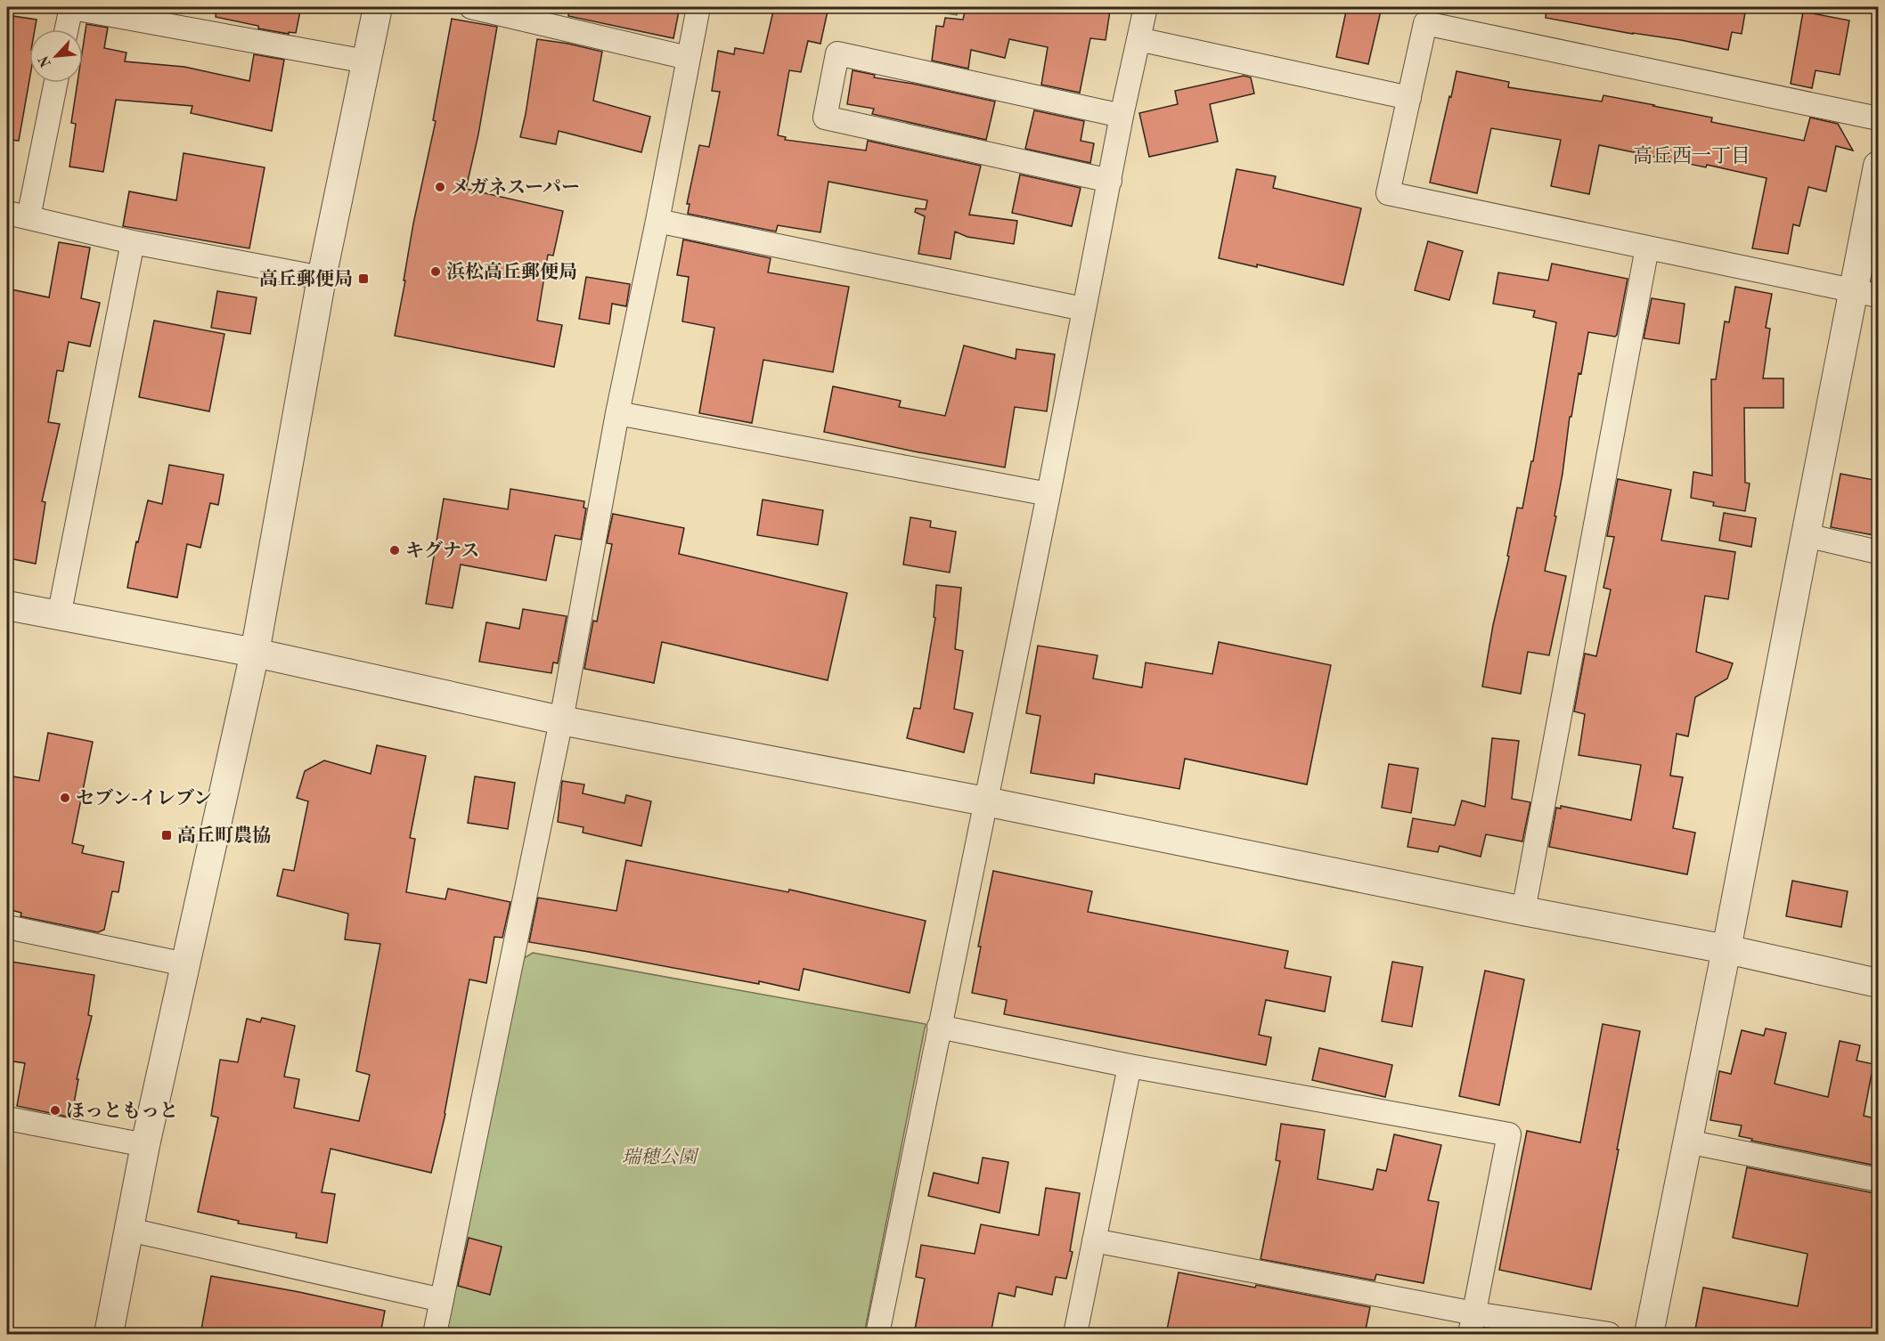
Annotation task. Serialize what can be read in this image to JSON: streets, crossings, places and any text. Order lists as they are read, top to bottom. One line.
{"districts":["高丘西一丁目"],"parks":["瑞穂公園"],"places":{"other":["メガネスーパー","浜松高丘郵便局","キグナス","セブン-イレブン","ほっともっと"],"transit":["高丘郵便局","高丘町農協"]},"north":"bottom left"}
